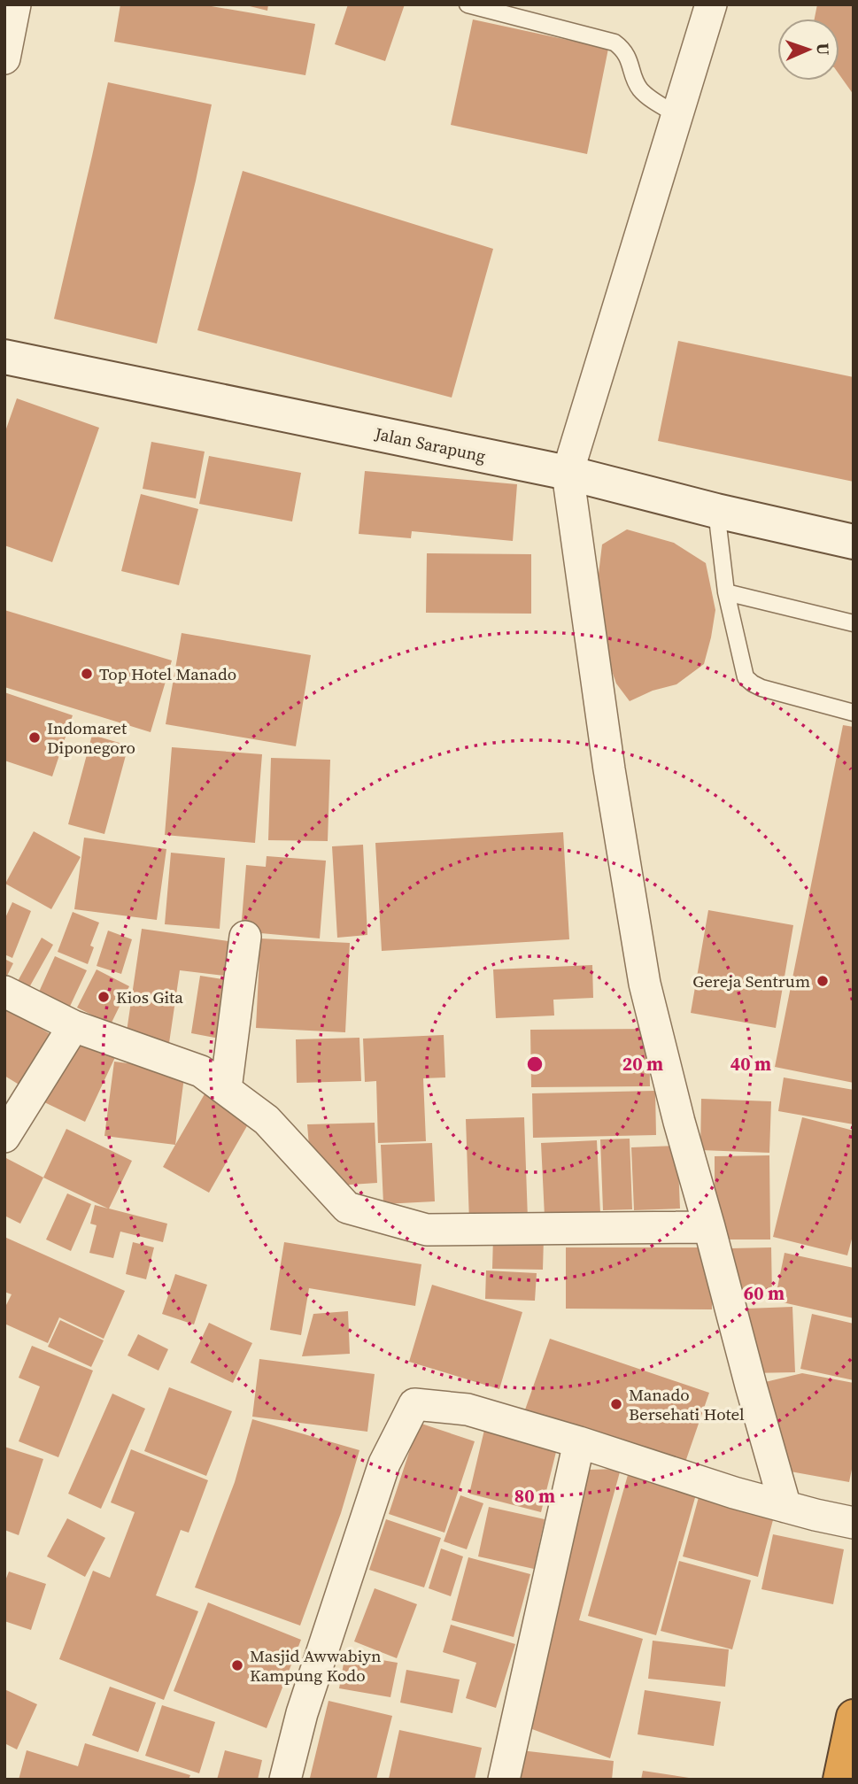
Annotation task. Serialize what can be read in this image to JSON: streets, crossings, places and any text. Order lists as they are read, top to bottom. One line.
{"streets":{"main road":["Jalan Sarapung"]},"places":["Top Hotel Manado","Indomaret Diponegoro","Gereja Sentrum","Kios Gita","Manado Bersehati Hotel","Masjid Awwabiyn Kampung Kodo"],"north":"right","rings":["20 m","40 m","60 m","80 m"]}
